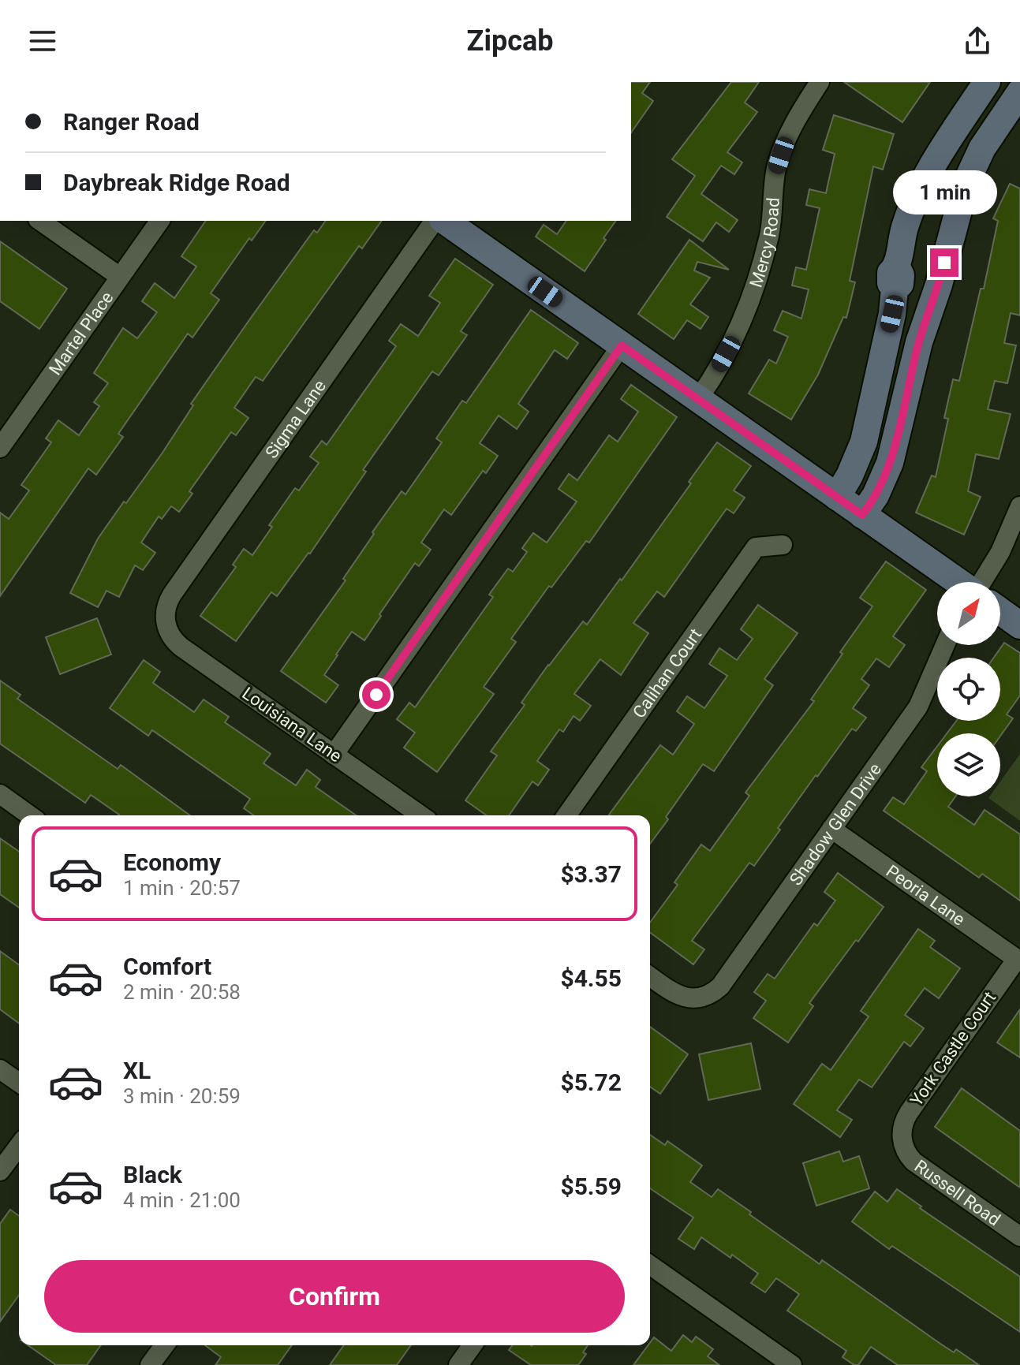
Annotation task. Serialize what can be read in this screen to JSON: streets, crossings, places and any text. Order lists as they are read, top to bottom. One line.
{"streets":{"street":["Mercy Road","Martel Place","Sigma Lane","Calihan Court","Louisiana Lane","Shadow Glen Drive","Peoria Lane","York Castle Court","Russell Road"]},"crossings":[["Sigma Lane","Louisiana Lane"],["Shadow Glen Drive","Peoria Lane"],["Peoria Lane","York Castle Court"],["York Castle Court","Russell Road"]],"north":"top right","page":{"header":"Zipcab","banner":["Ranger Road","Daybreak Ridge Road"],"bubble":"1 min","list":[{"name":"Economy","note":"1 min · 20:57","value":"$3.37"},{"name":"Comfort","note":"2 min · 20:58","value":"$4.55"},{"name":"XL","note":"3 min · 20:59","value":"$5.72"},{"name":"Black","note":"4 min · 21:00","value":"$5.59"}],"buttons":"Confirm"}}
